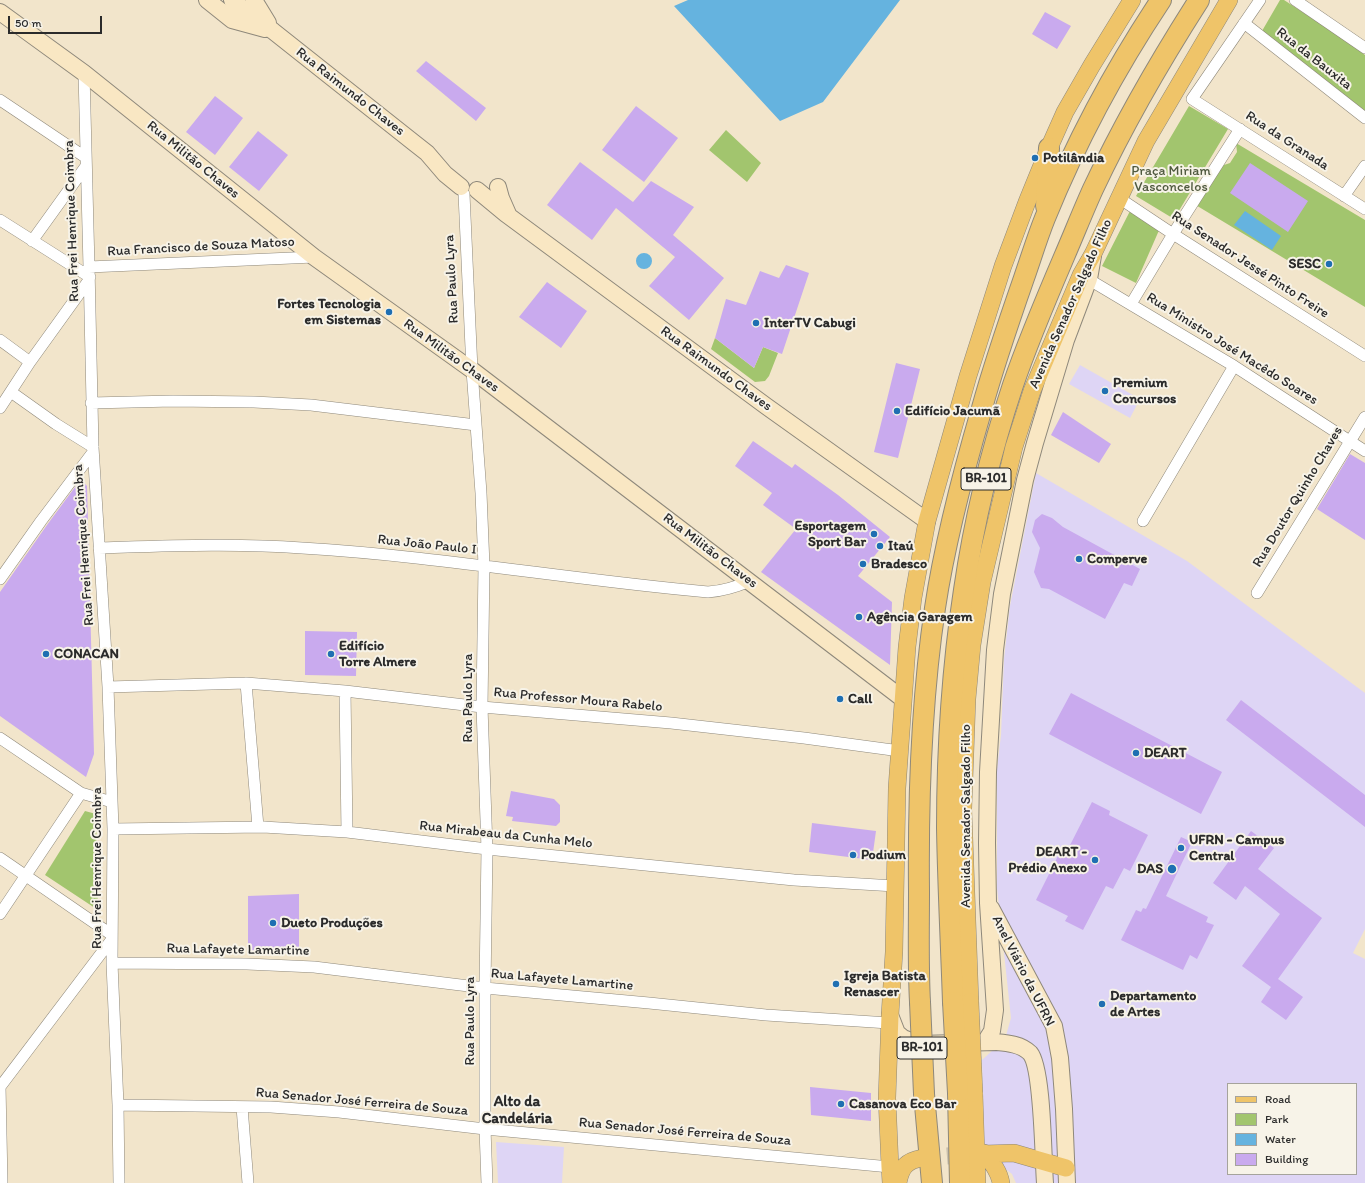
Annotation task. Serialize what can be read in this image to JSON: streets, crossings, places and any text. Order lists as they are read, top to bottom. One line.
{"streets":{"highway":["Avenida Senador Salgado Filho","BR-101"],"main road":["Rua Raimundo Chaves","Rua Militão Chaves","Anel Viário da UFRN"],"street":["Rua da Bauxita","Rua da Granada","Rua Frei Henrique Coimbra","Rua Francisco de Souza Matoso","Rua Senador Jessé Pinto Freire","Rua Paulo Lyra","Rua Ministro José Macêdo Soares","Rua Doutor Quinho Chaves","Rua João Paulo I","Rua Professor Moura Rabelo","Rua Mirabeau da Cunha Melo","Rua Lafayete Lamartine","Rua Senador José Ferreira de Souza"]},"crossings":[["Rua da Bauxita","Rua da Granada"],["Rua Raimundo Chaves","Rua Paulo Lyra"],["Rua Militão Chaves","Rua Frei Henrique Coimbra"],["Rua Militão Chaves","Rua Francisco de Souza Matoso"],["Rua Militão Chaves","Rua Paulo Lyra"],["Rua Militão Chaves","Rua João Paulo I"],["Rua Frei Henrique Coimbra","Rua Francisco de Souza Matoso"],["Rua Frei Henrique Coimbra","Rua João Paulo I"],["Rua Frei Henrique Coimbra","Rua Professor Moura Rabelo"],["Rua Frei Henrique Coimbra","Rua Mirabeau da Cunha Melo"],["Rua Frei Henrique Coimbra","Rua Lafayete Lamartine"],["Rua Frei Henrique Coimbra","Rua Senador José Ferreira de Souza"],["Rua Senador Jessé Pinto Freire","Avenida Senador Salgado Filho"],["Rua Paulo Lyra","Rua João Paulo I"],["Rua Paulo Lyra","Rua Professor Moura Rabelo"],["Rua Paulo Lyra","Rua Mirabeau da Cunha Melo"],["Rua Paulo Lyra","Rua Lafayete Lamartine"],["Rua Paulo Lyra","Rua Senador José Ferreira de Souza"],["Avenida Senador Salgado Filho","Rua Ministro José Macêdo Soares"],["Rua Ministro José Macêdo Soares","Rua Doutor Quinho Chaves"]],"districts":["Alto da Candelária"],"parks":["Praça Miriam Vasconcelos"],"places":["Potilândia","SESC","Fortes Tecnologia em Sistemas","InterTV Cabugi","Premium Concursos","Edifício Jacumã","Esportagem Sport Bar","Itaú","Comperve","Bradesco","Agência Garagem","CONACAN","Edifício Torre Almere","Call","DEART","UFRN - Campus Central","Podium","DEART - Prédio Anexo","DAS","Dueto Produções","Igreja Batista Renascer","Departamento de Artes","Casanova Eco Bar"],"legend":["Road","Park","Water","Building"],"scale_bar":"50 m"}
